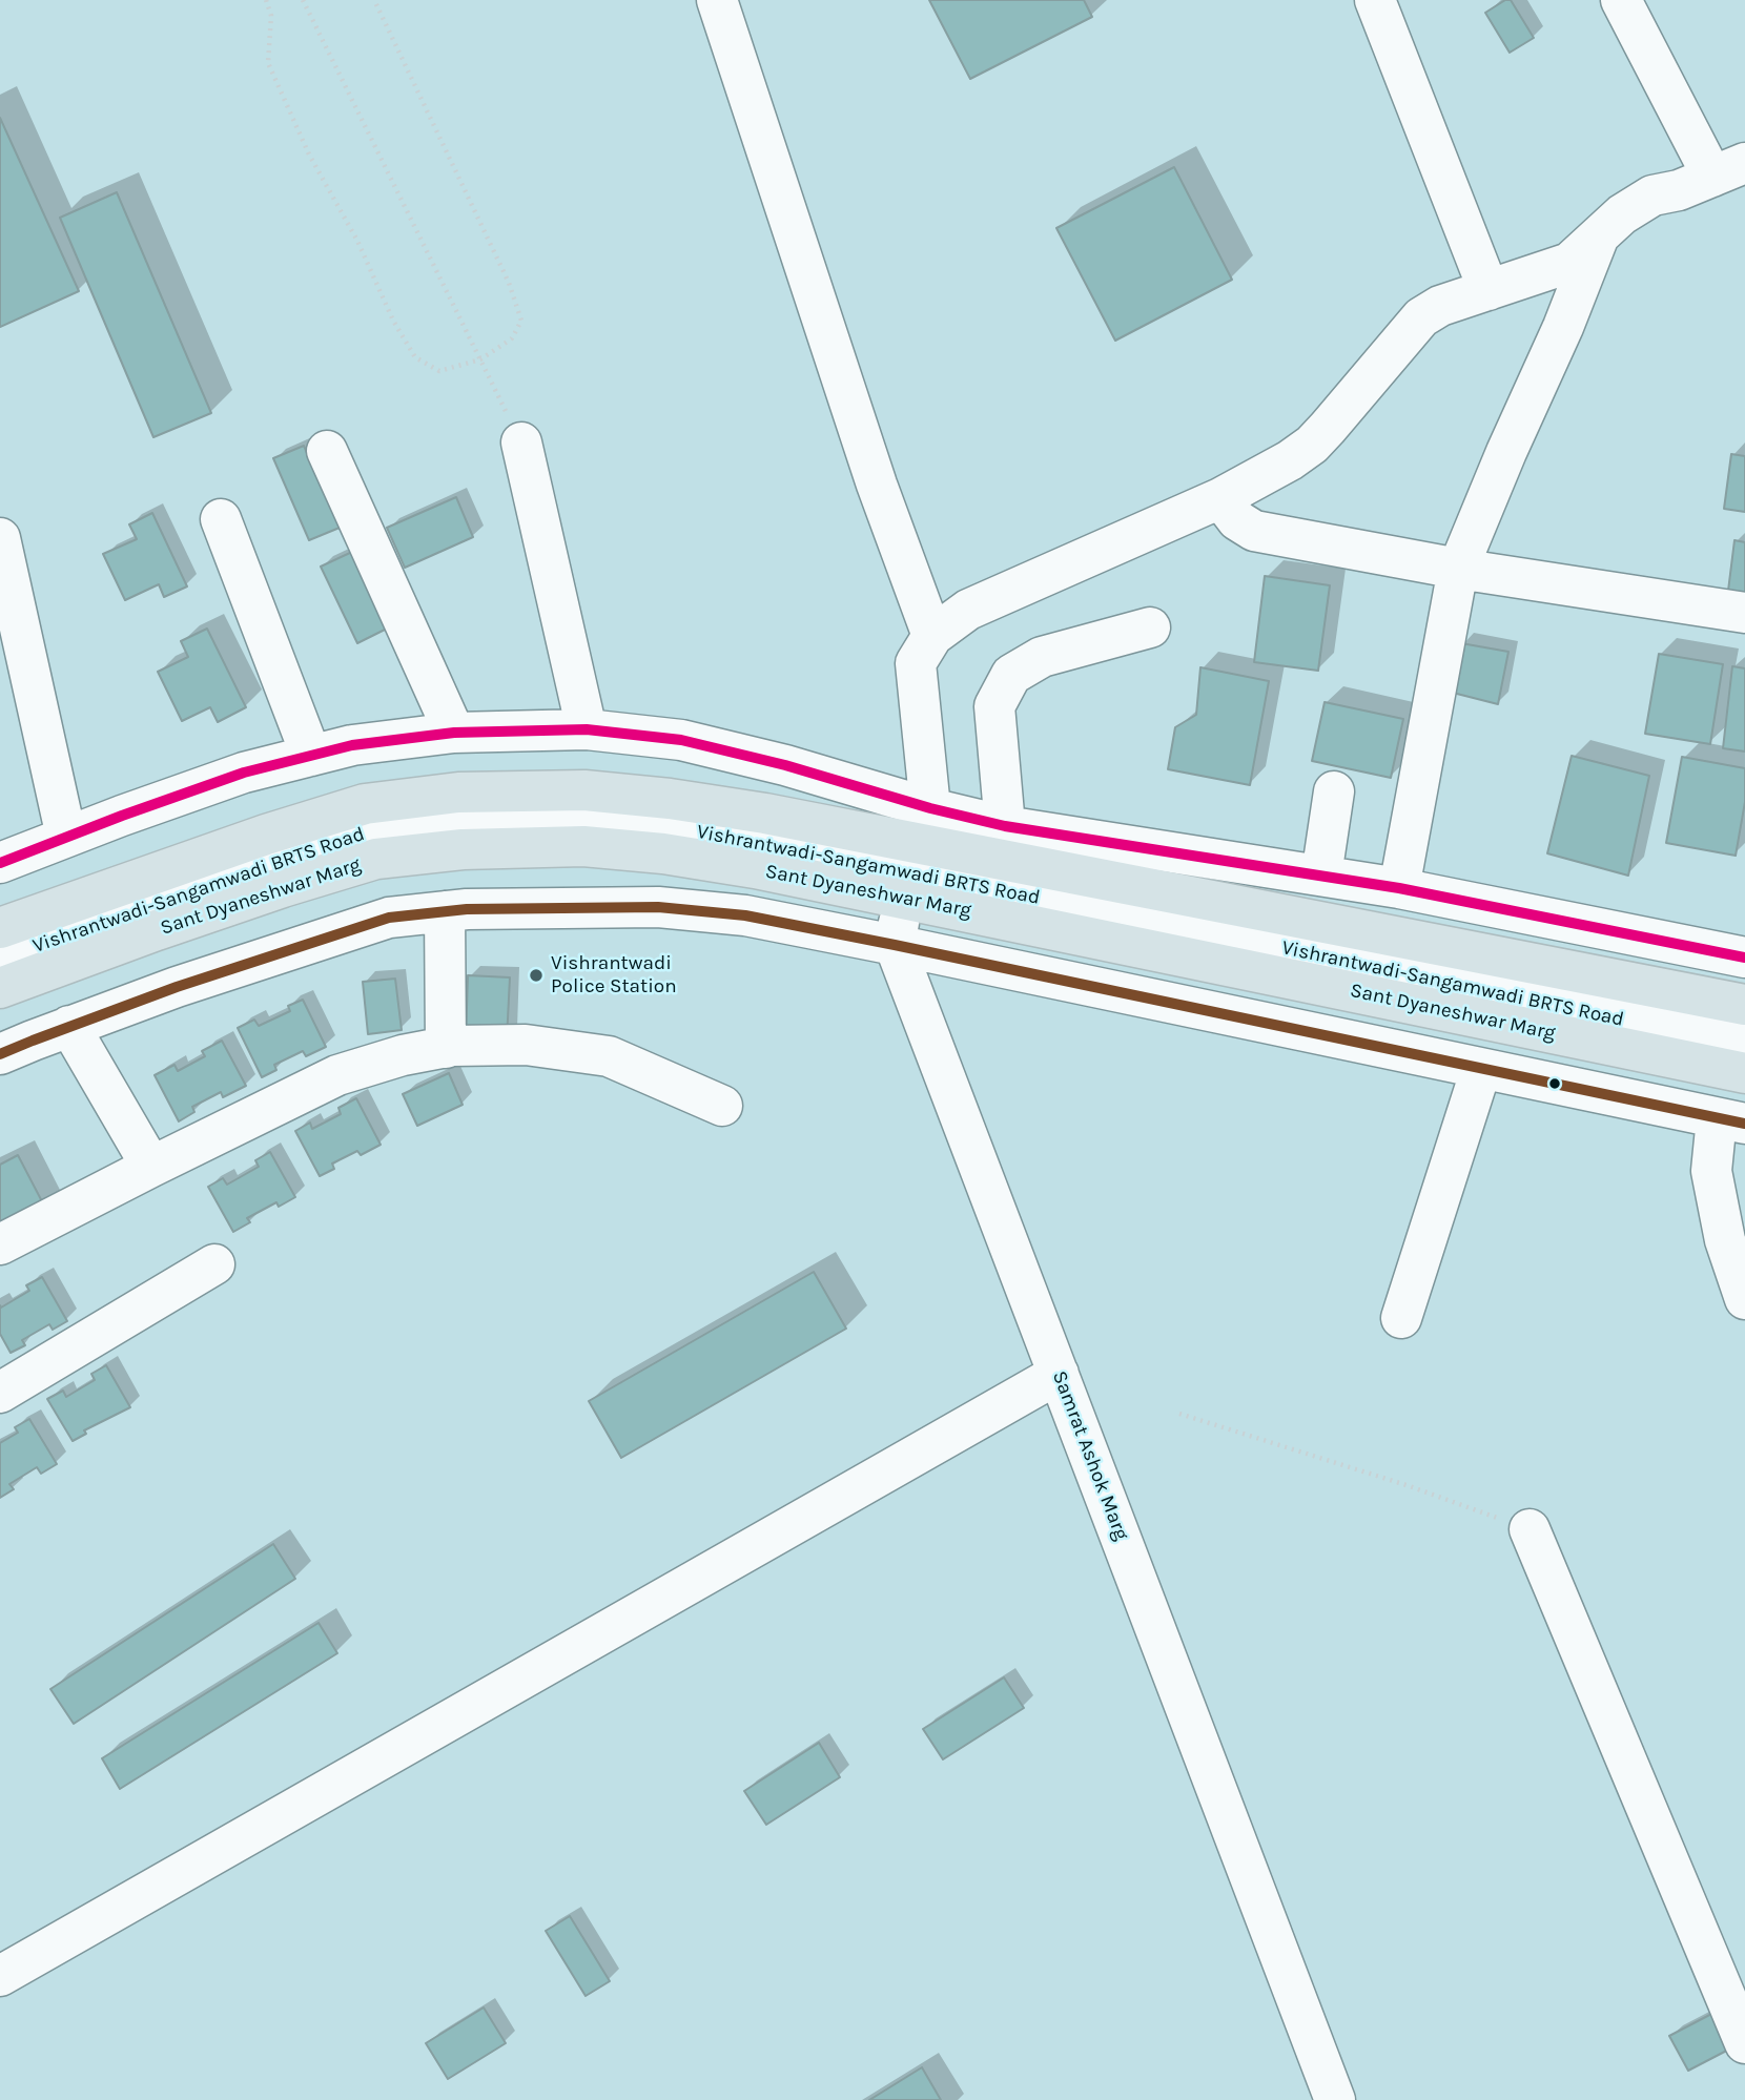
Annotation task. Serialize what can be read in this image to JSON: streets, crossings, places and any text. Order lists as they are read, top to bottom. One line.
{"streets":{"main road":["Sant Dyaneshwar Marg"],"street":["Vishrantwadi-Sangamwadi BRTS Road","Samrat Ashok Marg"]},"crossings":[["Vishrantwadi-Sangamwadi BRTS Road","Sant Dyaneshwar Marg"],["Vishrantwadi-Sangamwadi BRTS Road","Samrat Ashok Marg"],["Sant Dyaneshwar Marg","Samrat Ashok Marg"]],"places":["Vishrantwadi Police Station"]}
